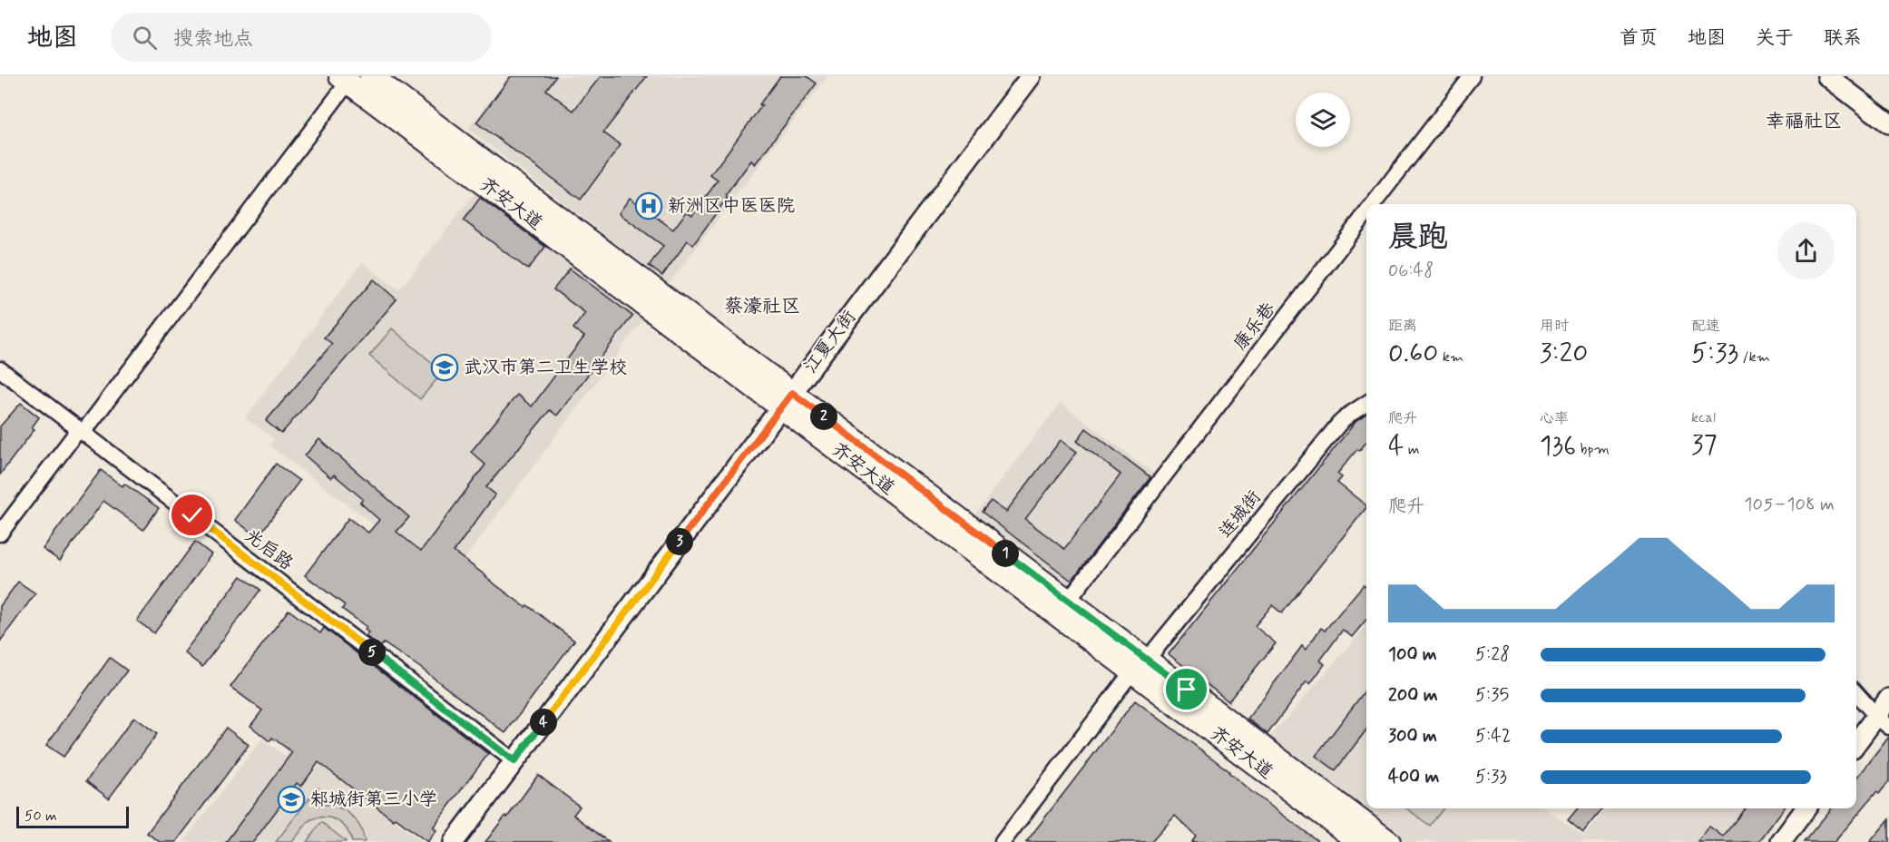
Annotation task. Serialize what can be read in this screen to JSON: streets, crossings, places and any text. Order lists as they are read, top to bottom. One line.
{"streets":{"main road":["齐安大道"],"street":["康乐巷","江夏大街","连城街","光启路"]},"crossings":[["齐安大道","康乐巷"],["齐安大道","江夏大街"],["齐安大道","连城街"],["江夏大街","光启路"]],"districts":["幸福社区","蔡濠社区"],"places":{"hospital":["新洲区中医医院"],"school or university":["武汉市第二卫生学校","邾城街第三小学"]},"scale_bar":"50 m","page":{"header":"地图","search":"搜索地点","nav":["首页","地图","关于","联系"],"heading":["晨跑","06:48"],"stats":[["距离","0.60 km"],["用时","3:20"],["配速","5:33 /km"],["爬升","4 m"],["心率","136 bpm"],["kcal","37"]],"pins":["2","3","1","5","4"],"chart":["爬升","105–108 m"],"list":[{"name":"100 m","note":"5:28"},{"name":"200 m","note":"5:35"},{"name":"300 m","note":"5:42"},{"name":"400 m","note":"5:33"}],"scale":"50 m"}}
